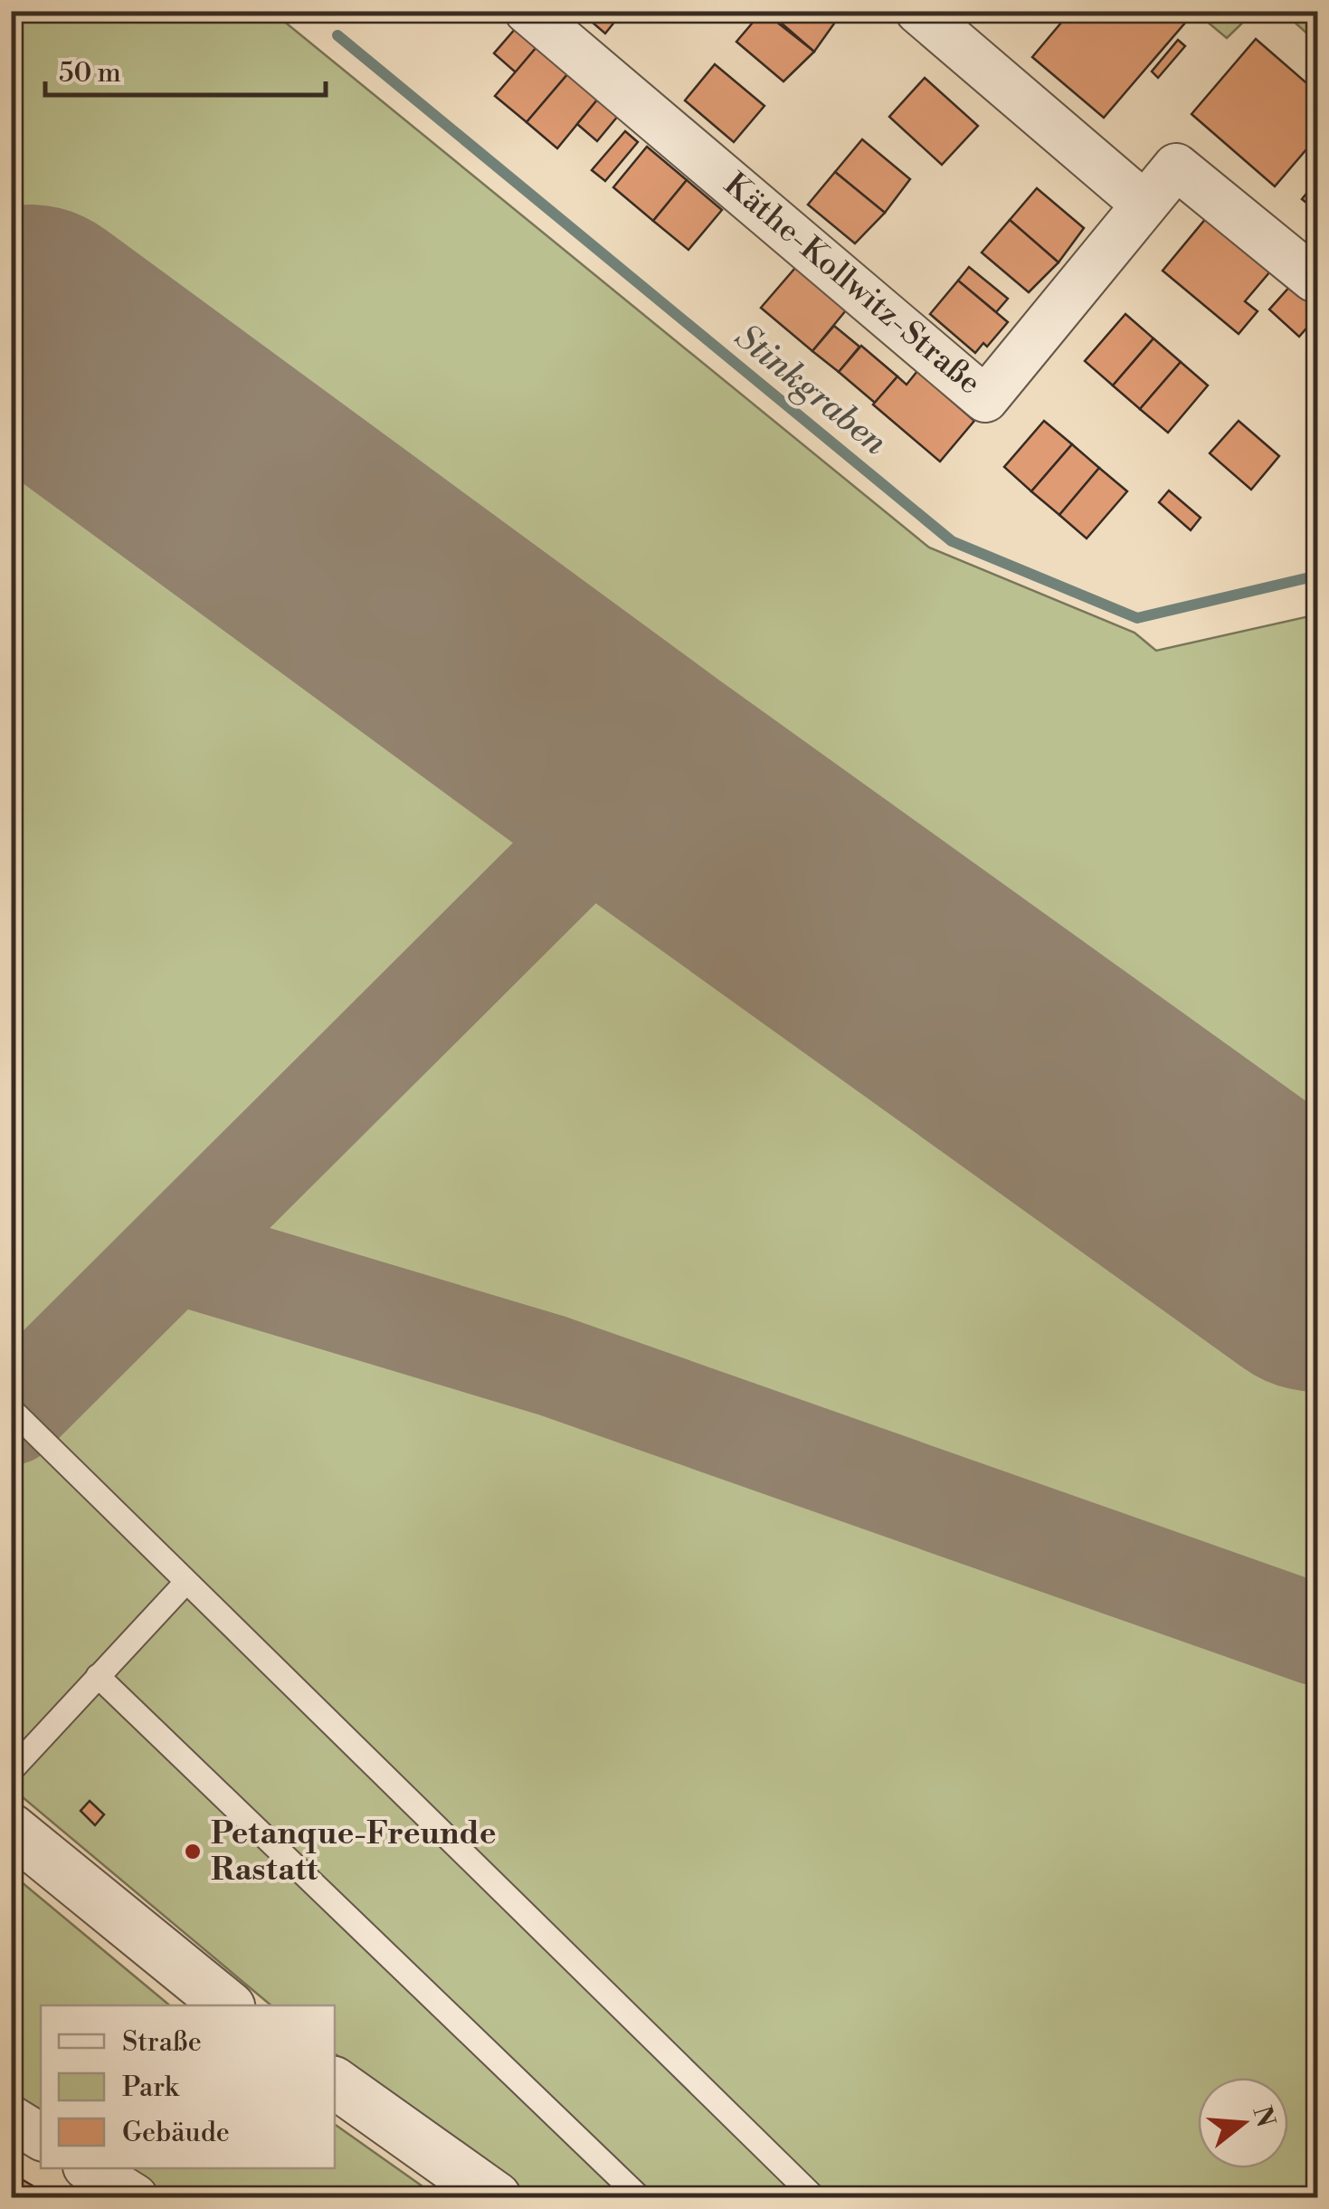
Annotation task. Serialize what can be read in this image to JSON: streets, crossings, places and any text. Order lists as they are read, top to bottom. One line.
{"streets":{"street":["Käthe-Kollwitz-Straße"]},"water":["Stinkgraben"],"places":["Petanque-Freunde Rastatt"],"legend":["Straße","Park","Gebäude"],"scale_bar":"50 m","north":"right"}
